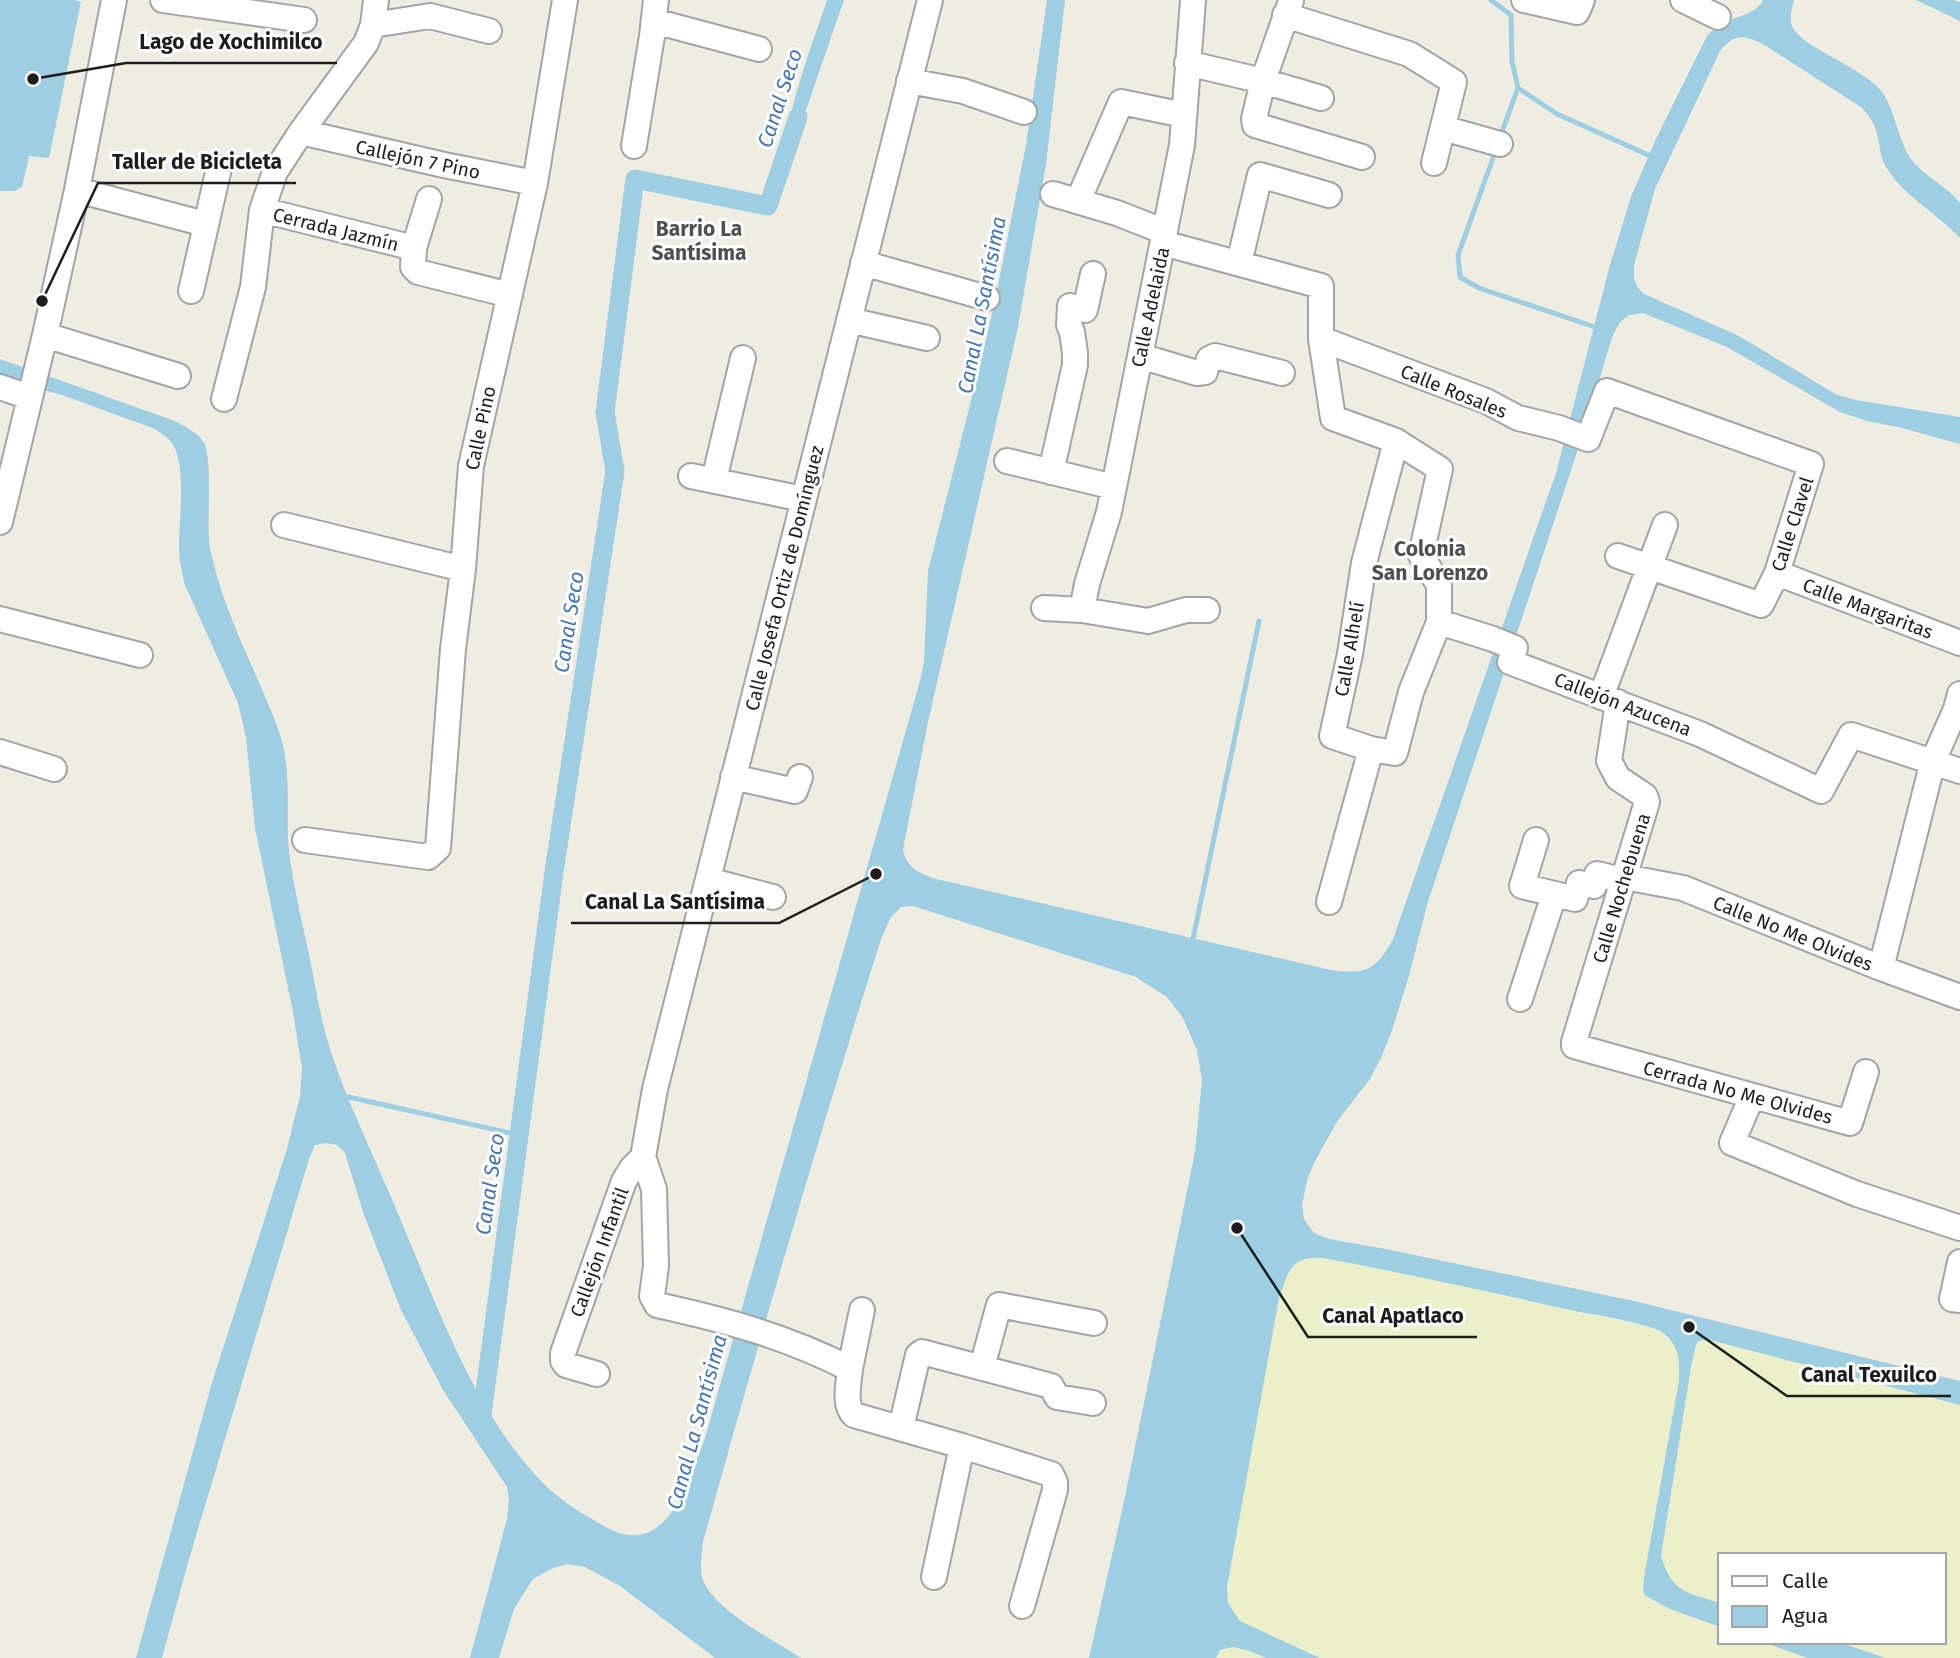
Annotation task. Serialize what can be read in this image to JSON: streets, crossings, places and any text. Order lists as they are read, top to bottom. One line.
{"streets":{"street":["Callejón 7 Pino","Cerrada Jazmín","Calle Adelaida","Calle Rosales","Calle Pino","Calle Clavel","Calle Josefa Ortiz de Domínguez","Calle Margaritas","Calle Alhelí","Callejón Azucena","Calle Nochebuena","Calle No Me Olvides","Cerrada No Me Olvides","Callejón Infantil"]},"crossings":[["Callejón 7 Pino","Calle Pino"],["Cerrada Jazmín","Calle Pino"],["Calle Rosales","Calle Clavel"],["Calle Clavel","Calle Margaritas"],["Calle Josefa Ortiz de Domínguez","Callejón Infantil"],["Callejón Azucena","Calle Nochebuena"],["Calle Nochebuena","Calle No Me Olvides"],["Calle Nochebuena","Cerrada No Me Olvides"]],"districts":["Barrio La Santísima","Colonia San Lorenzo"],"water":["Canal Seco","Canal La Santísima"],"places":["Lago de Xochimilco","Taller de Bicicleta","Canal La Santísima","Canal Apatlaco","Canal Texuilco"],"legend":["Calle","Agua"]}
